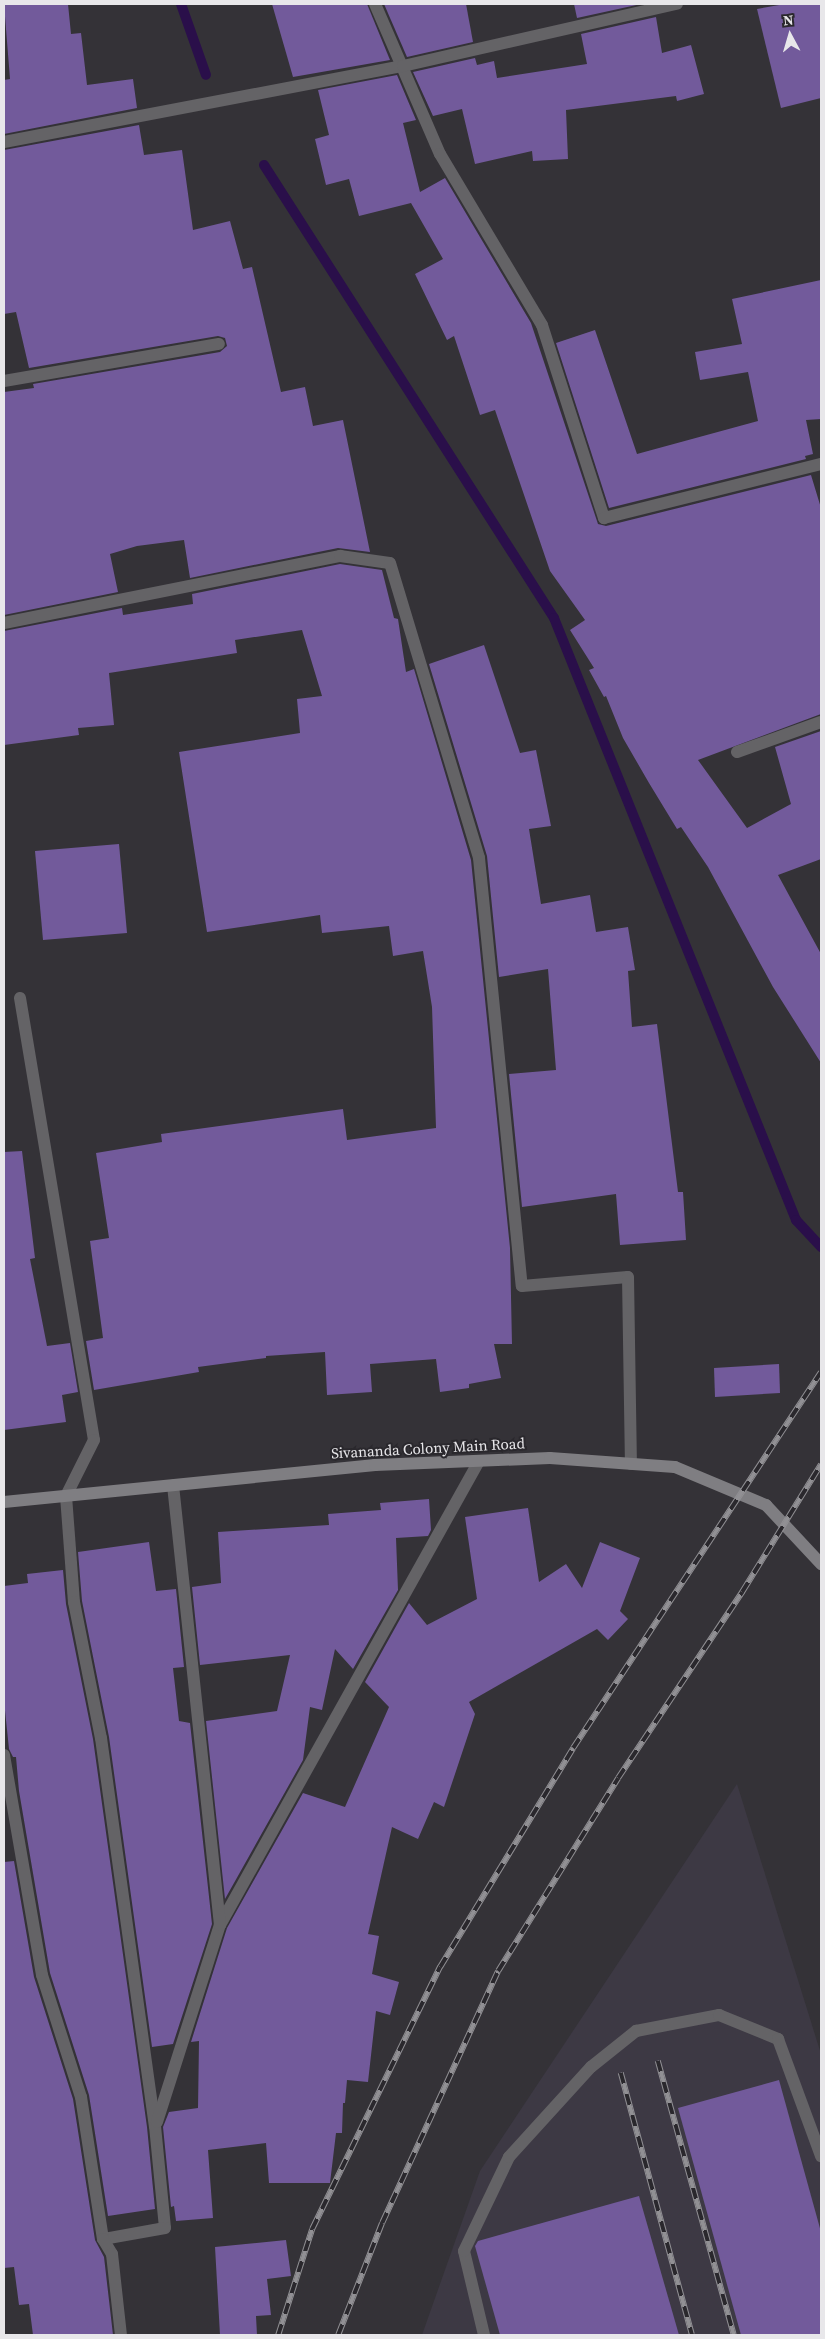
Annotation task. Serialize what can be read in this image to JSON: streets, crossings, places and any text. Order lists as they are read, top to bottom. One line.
{"streets":{"main road":["Sivananda Colony Main Road"]},"north":"top"}
